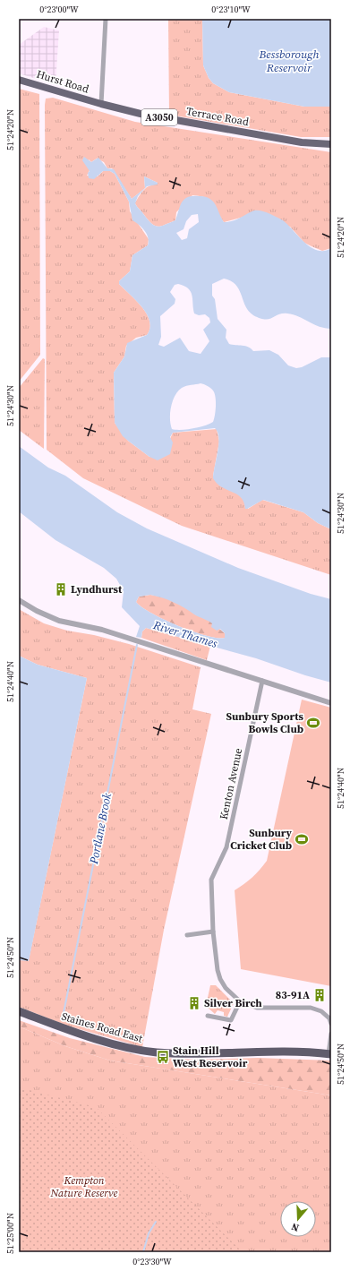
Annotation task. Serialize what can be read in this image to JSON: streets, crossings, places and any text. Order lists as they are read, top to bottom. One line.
{"streets":{"highway":["Staines Road East"],"main road":["Hurst Road","Terrace Road","A3050"],"street":["Kenton Avenue"]},"crossings":[["Hurst Road","Terrace Road"]],"water":["Bessborough Reservoir","River Thames","Portlane Brook"],"parks":["Kempton Nature Reserve"],"places":{"building":["Lyndhurst","83-91A","Silver Birch"],"sports":["Sunbury Sports Bowls Club","Sunbury Cricket Club"],"bus stop":["Stain Hill West Reservoir"]},"north":"bottom","coordinates":["0°23'00\"W","0°23'10\"W","51°24'20\"N","51°24'30\"N","51°24'40\"N","51°24'50\"N","51°25'00\"N","0°23'30\"W"]}
